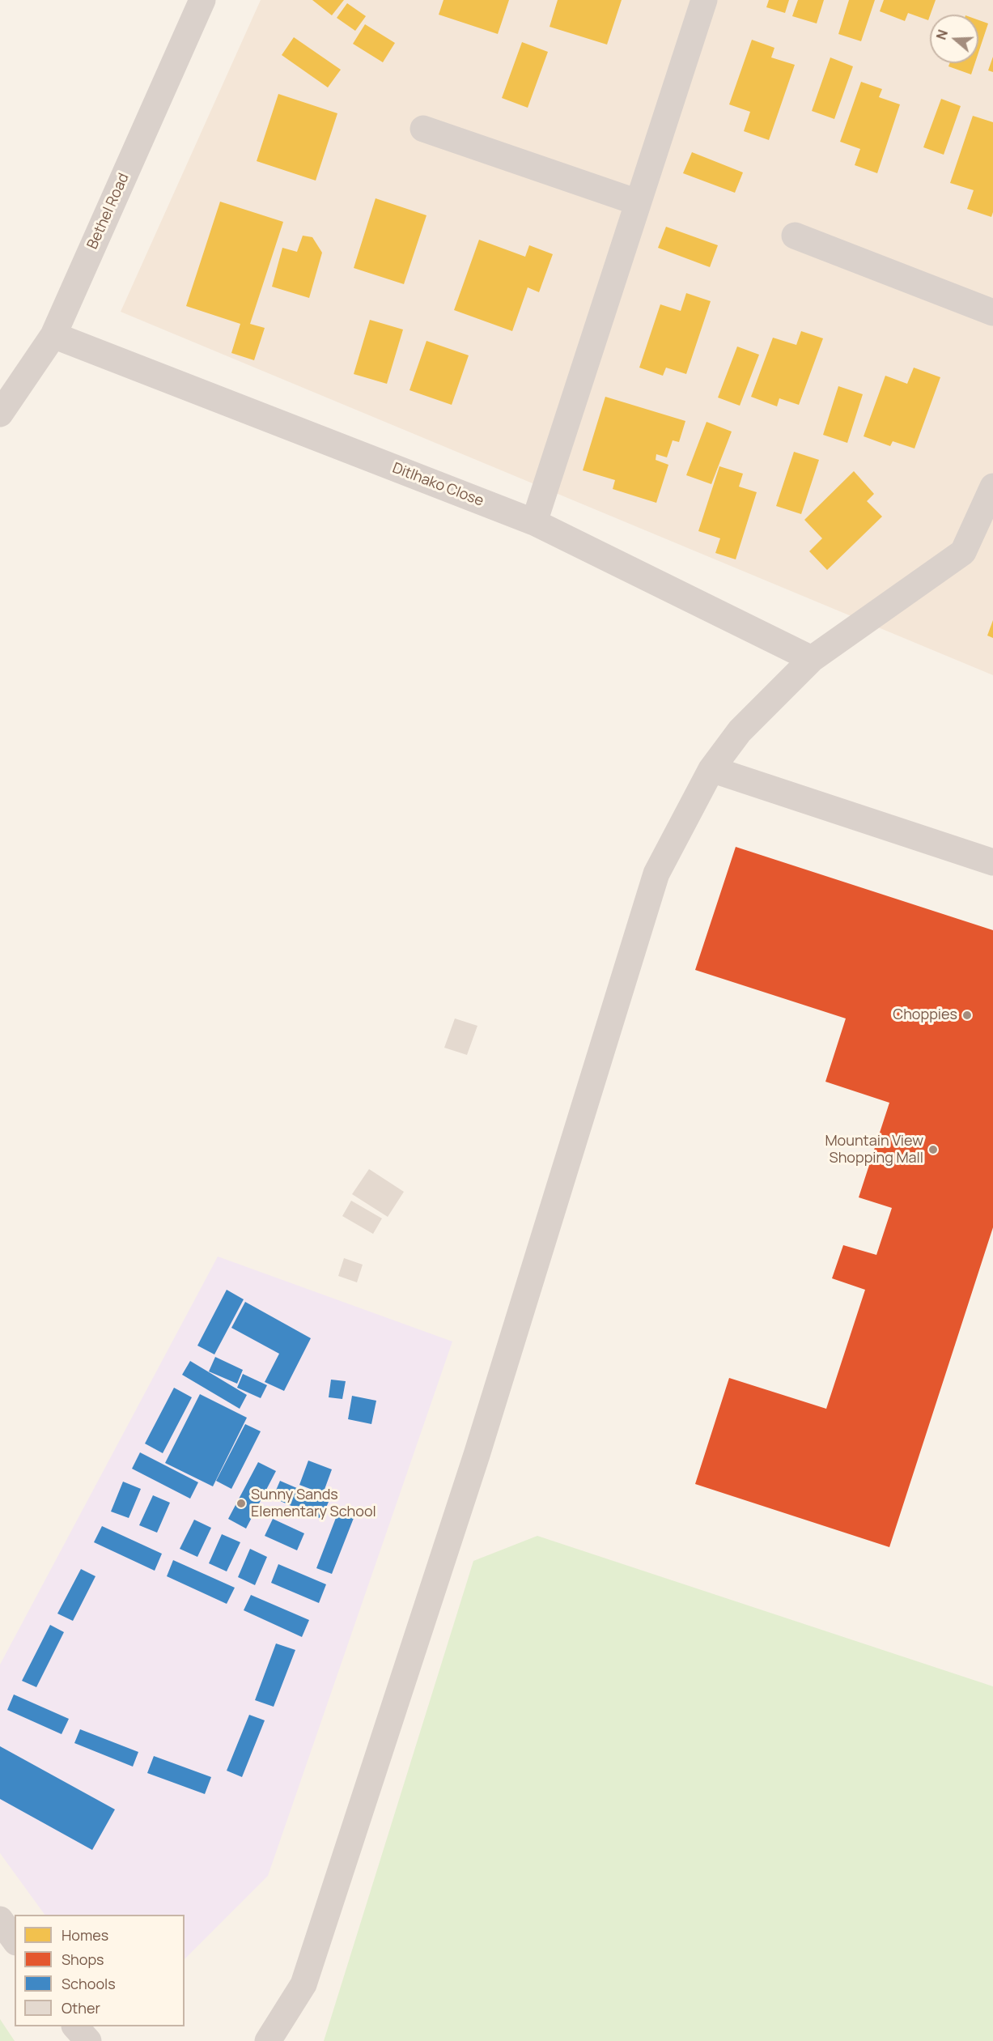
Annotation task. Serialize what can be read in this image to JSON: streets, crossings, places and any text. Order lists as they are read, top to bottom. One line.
{"streets":{"street":["Bethel Road","Ditlhako Close"]},"crossings":[["Bethel Road","Ditlhako Close"]],"places":["Choppies","Mountain View Shopping Mall","Sunny Sands Elementary School"],"legend":["Homes","Shops","Schools","Other"],"north":"left"}
